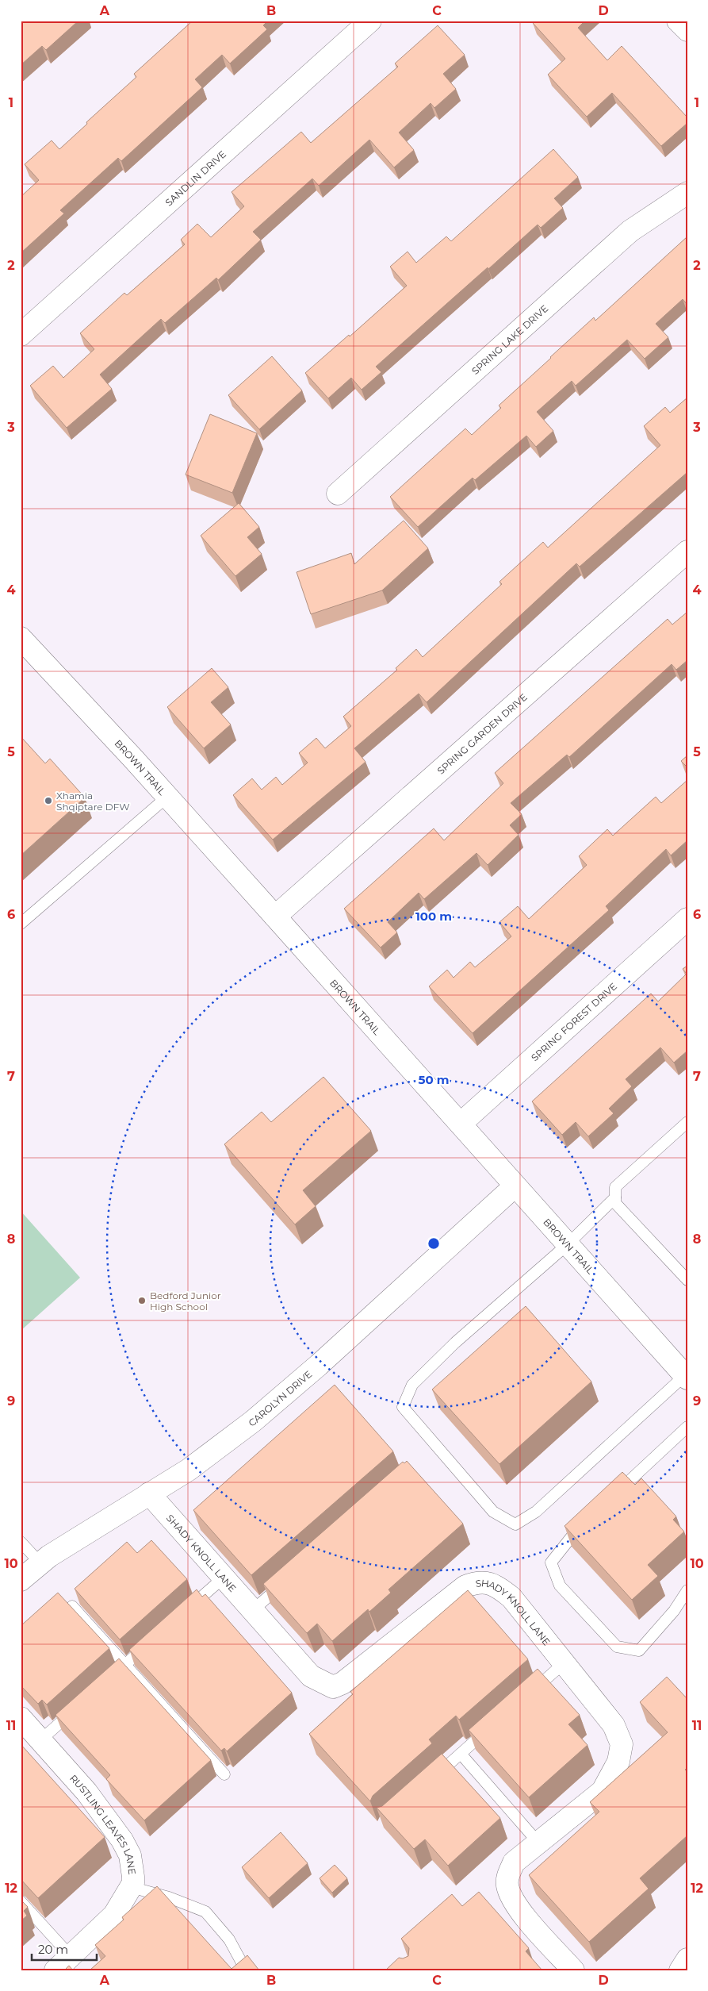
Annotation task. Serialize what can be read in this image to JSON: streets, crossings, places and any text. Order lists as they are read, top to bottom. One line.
{"streets":{"street":["SANDLIN DRIVE","SPRING LAKE DRIVE","SPRING GARDEN DRIVE","BROWN TRAIL","SPRING FOREST DRIVE","CAROLYN DRIVE","SHADY KNOLL LANE","RUSTLING LEAVES LANE"]},"crossings":[["SPRING GARDEN DRIVE","BROWN TRAIL"],["BROWN TRAIL","SPRING FOREST DRIVE"],["BROWN TRAIL","CAROLYN DRIVE"],["CAROLYN DRIVE","SHADY KNOLL LANE"]],"places":["Xhamia Shqiptare DFW","Bedford Junior High School"],"scale_bar":"20 m","grid":{"columns":["A","B","C","D"],"rows":["1","2","3","4","5","6","7","8","9","10","11","12"]},"rings":["100 m","50 m"]}
